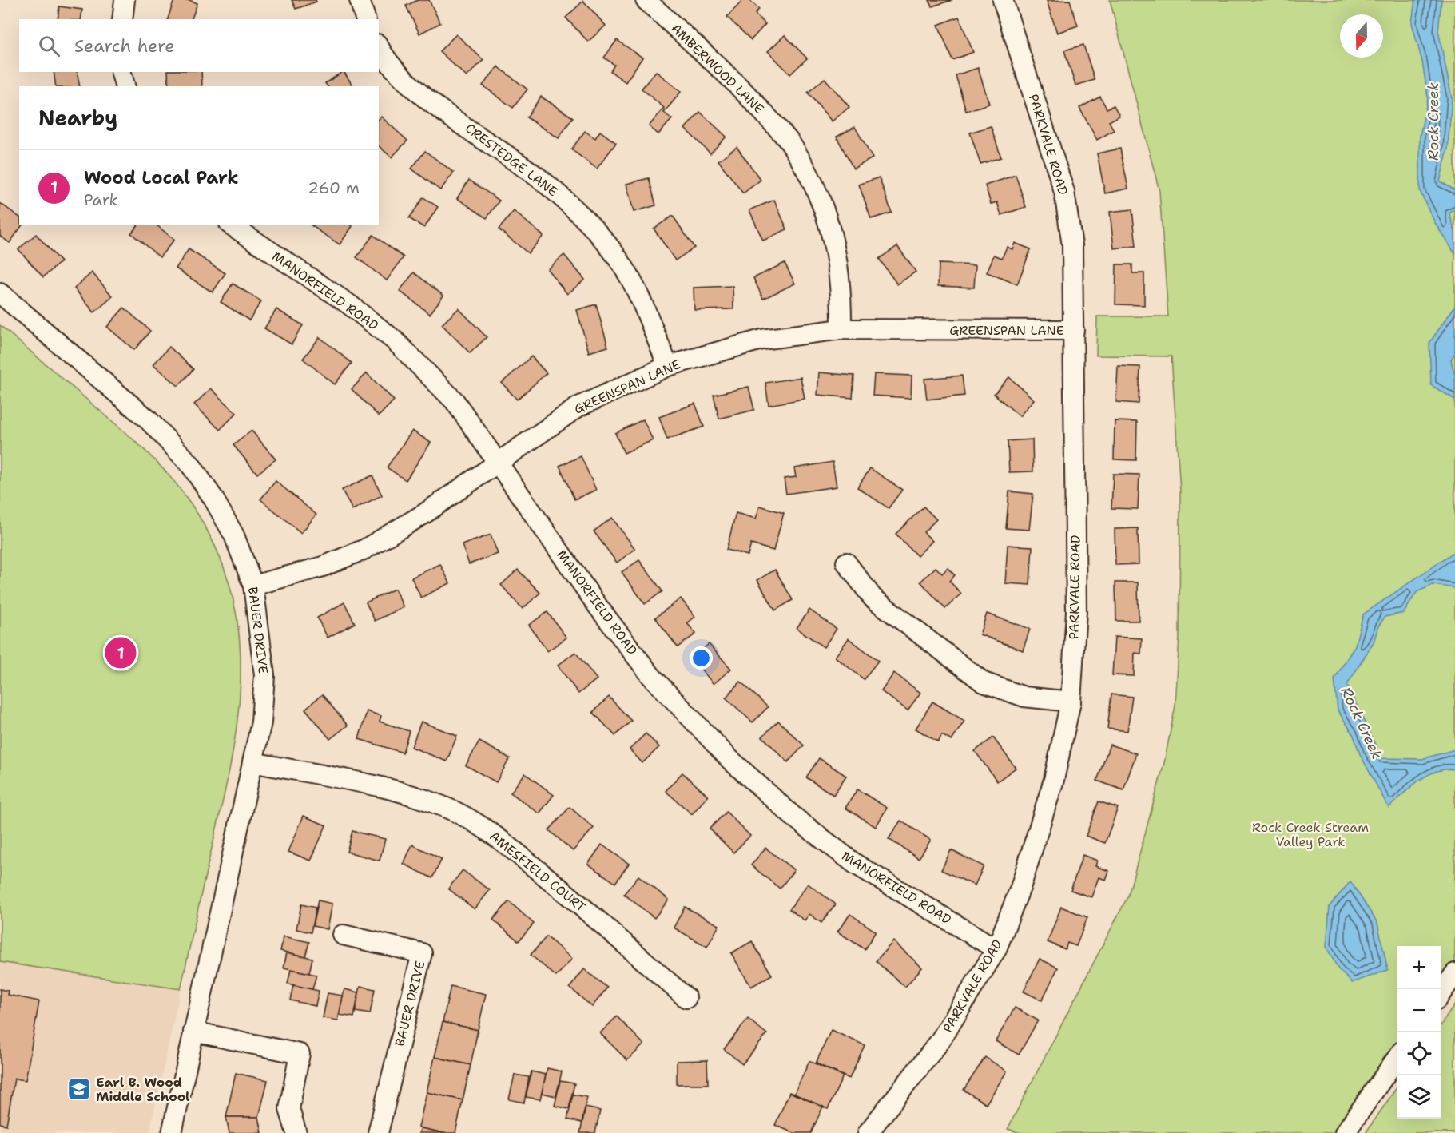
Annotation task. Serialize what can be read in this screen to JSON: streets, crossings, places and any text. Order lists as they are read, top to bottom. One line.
{"streets":{"street":["AMBERWOOD LANE","PARKVALE ROAD","CRESTEDGE LANE","MANORFIELD ROAD","GREENSPAN LANE","BAUER DRIVE","AMESFIELD COURT"]},"crossings":[["AMBERWOOD LANE","GREENSPAN LANE"],["PARKVALE ROAD","MANORFIELD ROAD"],["PARKVALE ROAD","GREENSPAN LANE"],["CRESTEDGE LANE","GREENSPAN LANE"],["MANORFIELD ROAD","GREENSPAN LANE"],["GREENSPAN LANE","BAUER DRIVE"],["BAUER DRIVE","AMESFIELD COURT"]],"water":["Rock Creek"],"parks":["Rock Creek Stream Valley Park"],"places":{"school or university":["Earl B. Wood Middle School"]},"north":"bottom","page":{"search":"Search here","heading":"Nearby","list":[{"mark":"1","name":"Wood Local Park","note":"Park","value":"260 m"}],"pins":"1","map_buttons":["+","−"]}}
